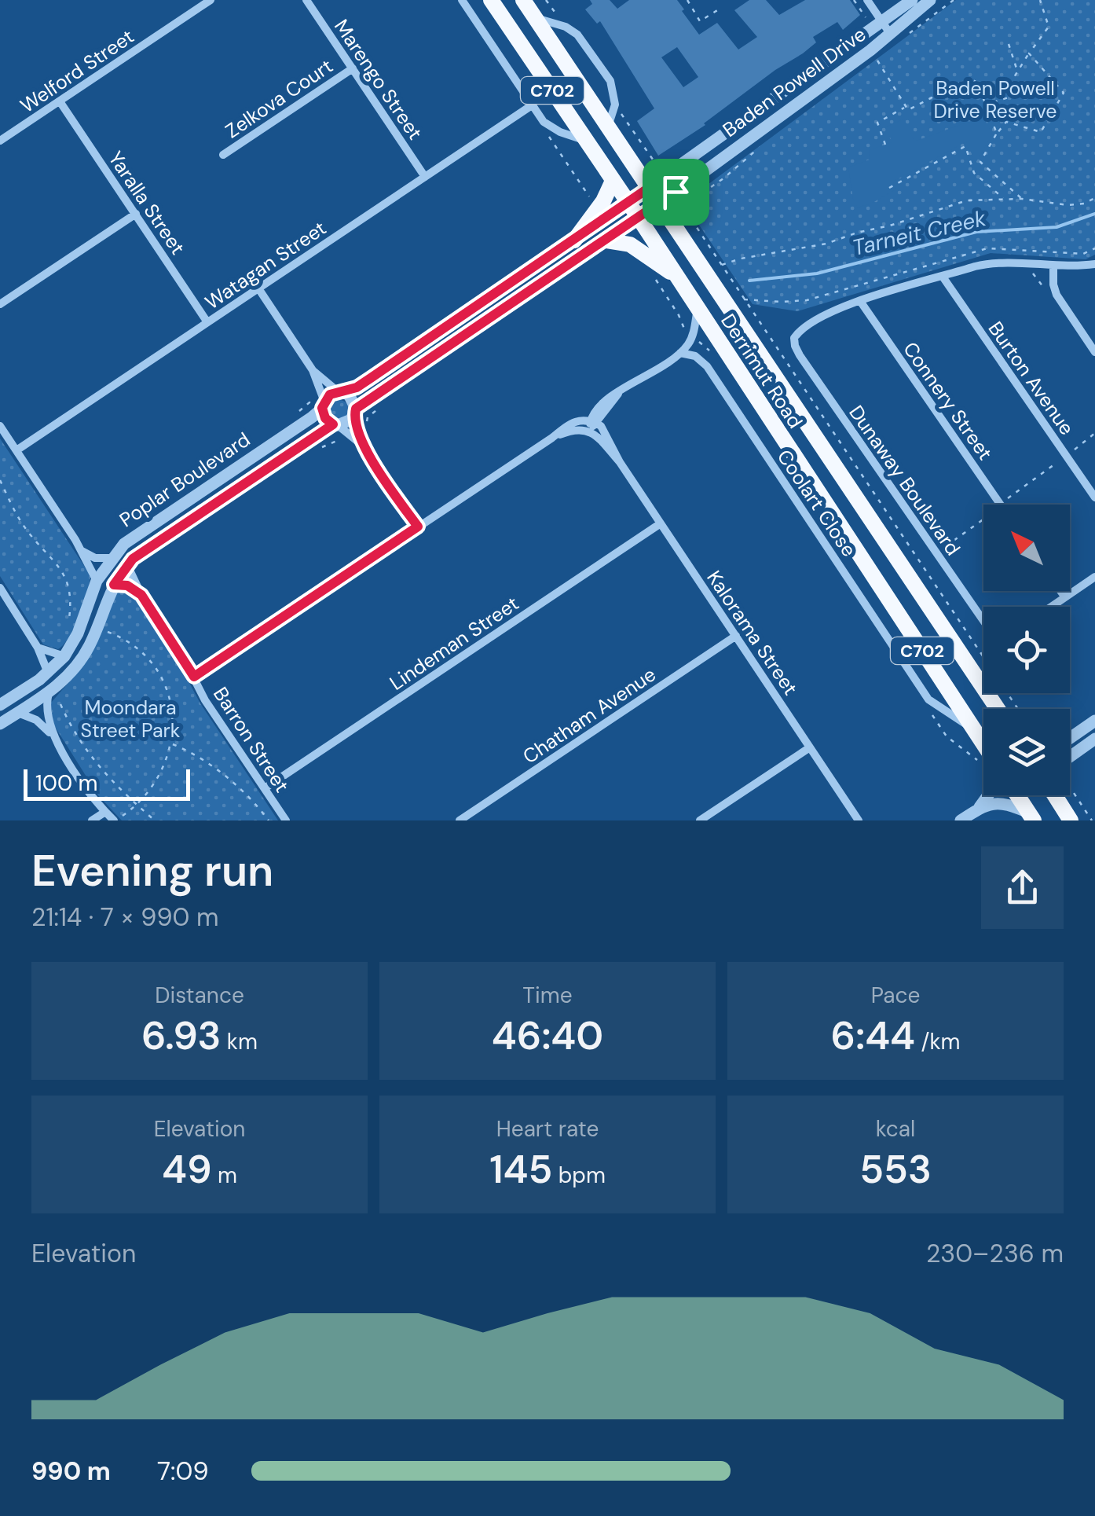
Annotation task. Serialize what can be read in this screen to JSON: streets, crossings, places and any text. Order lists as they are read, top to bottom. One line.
{"streets":{"highway":["C702","Derrimut Road"],"street":["Welford Street","Marengo Street","Baden Powell Drive","Zelkova Court","Yaralla Street","Watagan Street","Burton Avenue","Connery Street","Poplar Boulevard","Dunaway Boulevard","Coolart Close","Kalorama Street","Lindeman Street","Chatham Avenue","Barron Street"]},"crossings":[["Welford Street","Yaralla Street"],["Marengo Street","Zelkova Court"],["Marengo Street","Watagan Street"],["Baden Powell Drive","Derrimut Road"],["Yaralla Street","Watagan Street"],["Derrimut Road","Coolart Close"],["Connery Street","Dunaway Boulevard"],["Poplar Boulevard","Barron Street"],["Kalorama Street","Lindeman Street"],["Kalorama Street","Chatham Avenue"],["Lindeman Street","Barron Street"]],"water":["Tarneit Creek"],"parks":["Baden Powell Drive Reserve","Moondara Street Park"],"scale_bar":"100 m","north":"top left","page":{"scale":"100 m","heading":["Evening run","21:14 · 7 × 990 m"],"stats":[["Distance","6.93 km"],["Time","46:40"],["Pace","6:44 /km"],["Elevation","49 m"],["Heart rate","145 bpm"],["kcal","553"]],"chart":["Elevation","230–236 m"],"list":[{"name":"990 m","note":"7:09"}]}}
